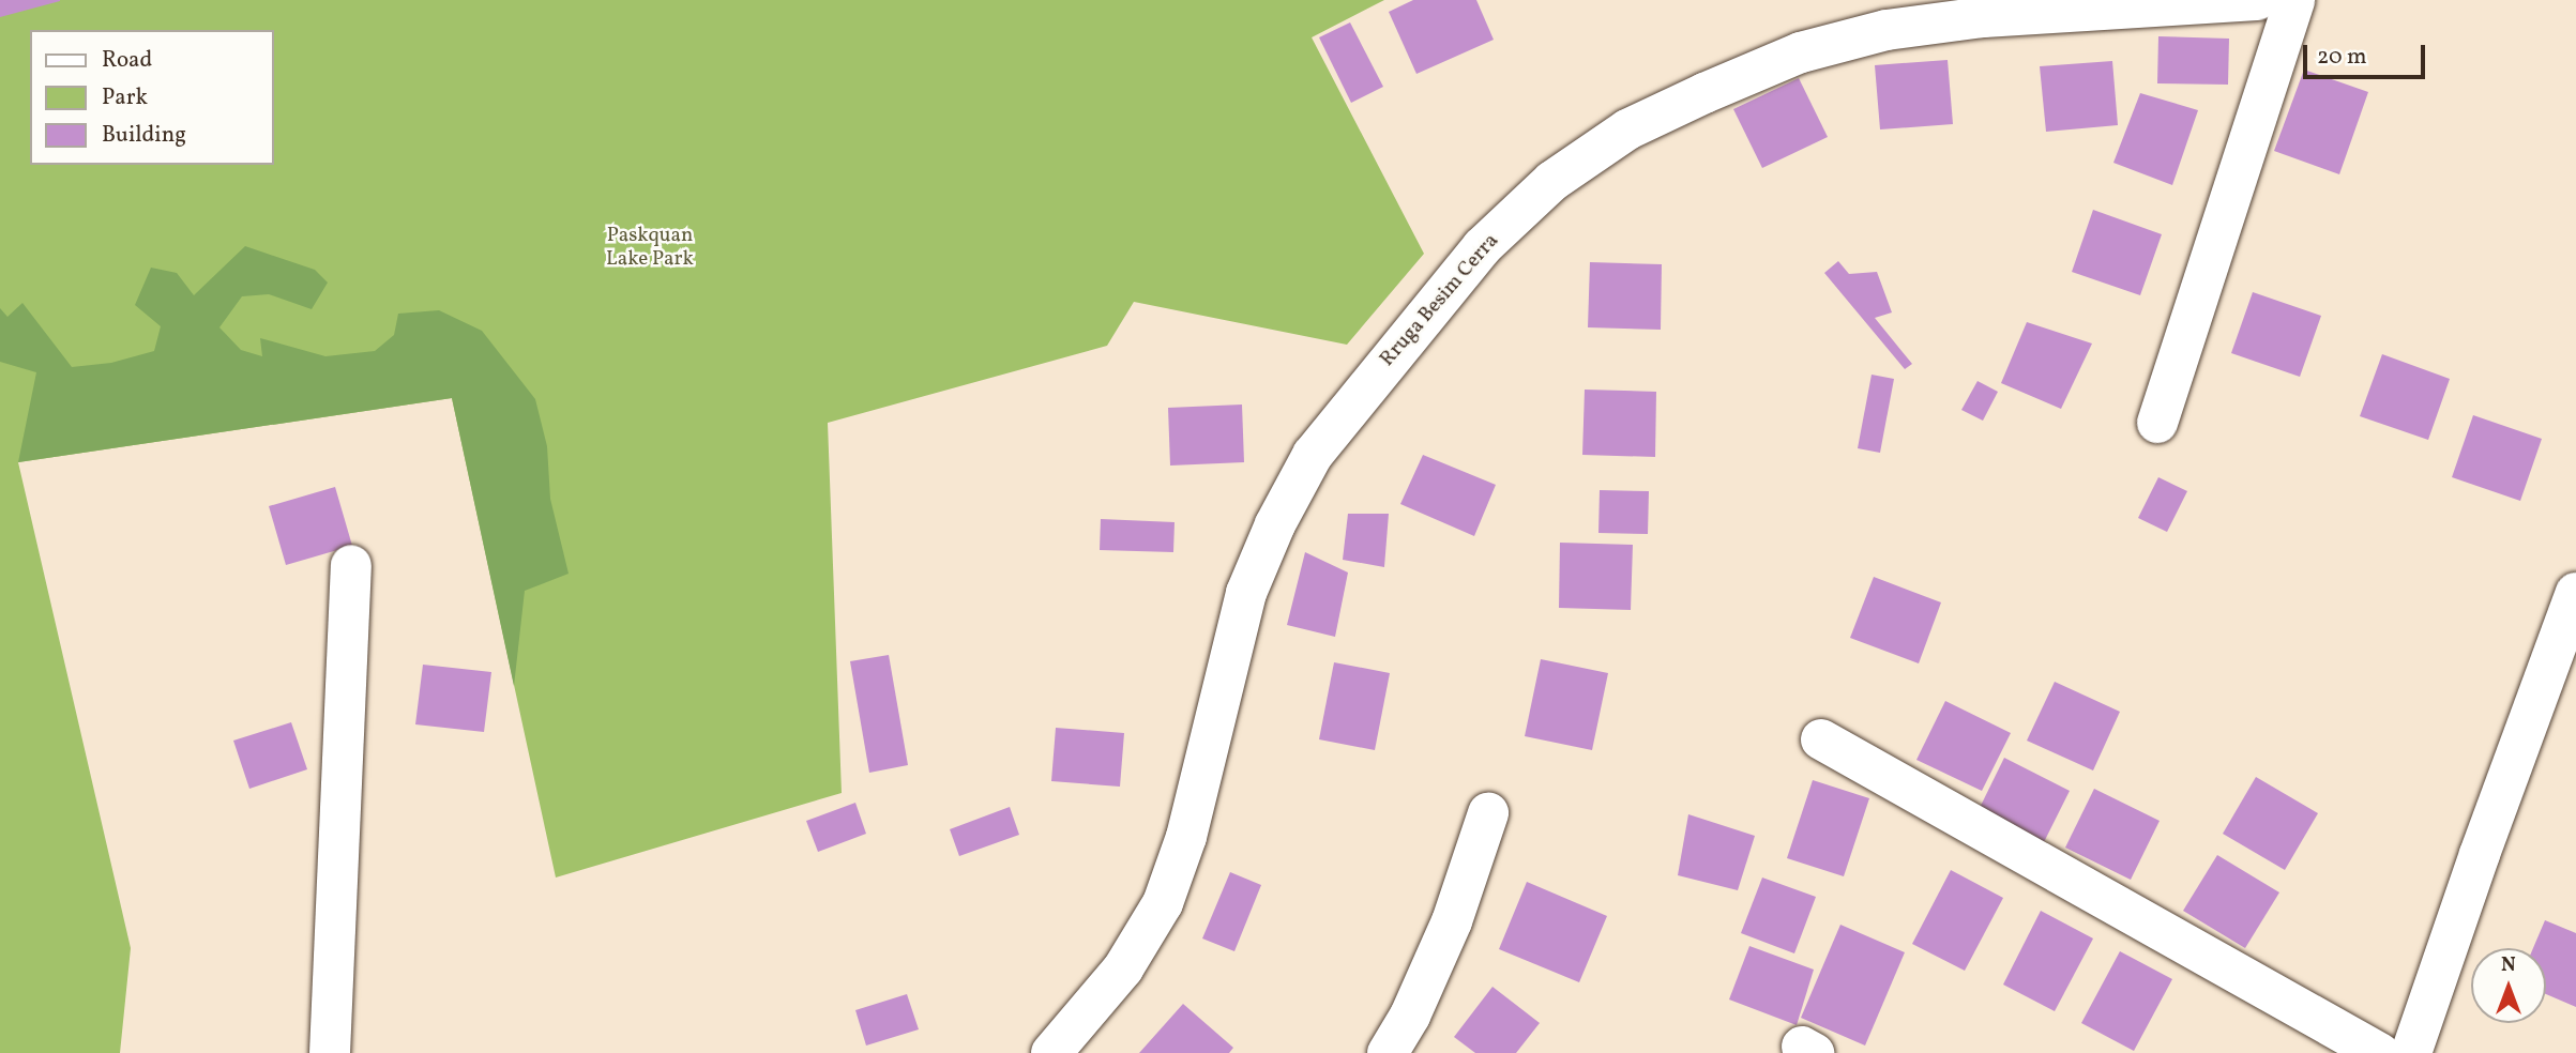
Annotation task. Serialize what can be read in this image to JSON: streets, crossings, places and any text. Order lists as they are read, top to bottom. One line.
{"streets":{"street":["Rruga Besim Cerra"]},"parks":["Paskquan Lake Park"],"legend":["Road","Park","Building"],"scale_bar":"20 m","north":"top"}
